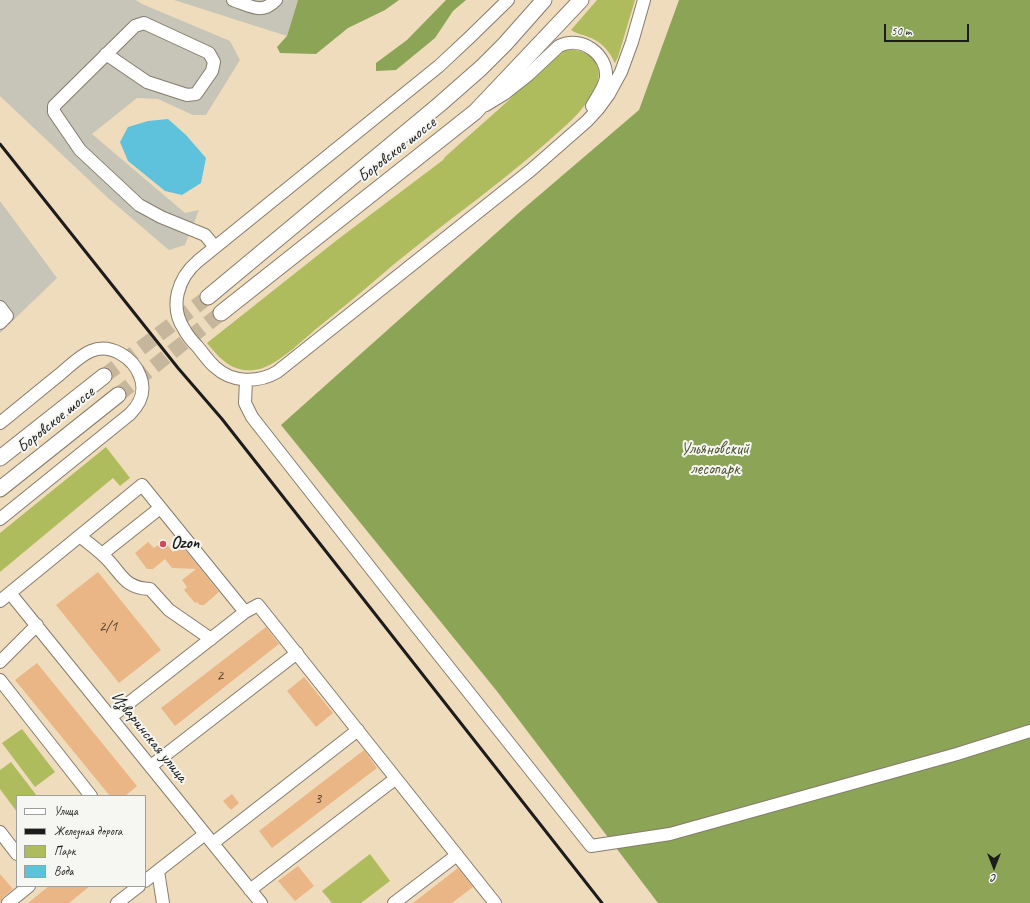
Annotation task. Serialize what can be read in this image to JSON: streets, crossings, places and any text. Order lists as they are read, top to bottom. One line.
{"streets":{"main road":["Боровское шоссе"],"street":["Изваринская улица"]},"parks":["Ульяновский лесопарк"],"places":["Ozon"],"house_numbers":["2/1","2","3"],"legend":["Улица","Железная дорога","Парк","Вода"],"scale_bar":"50 m","north":"bottom"}
